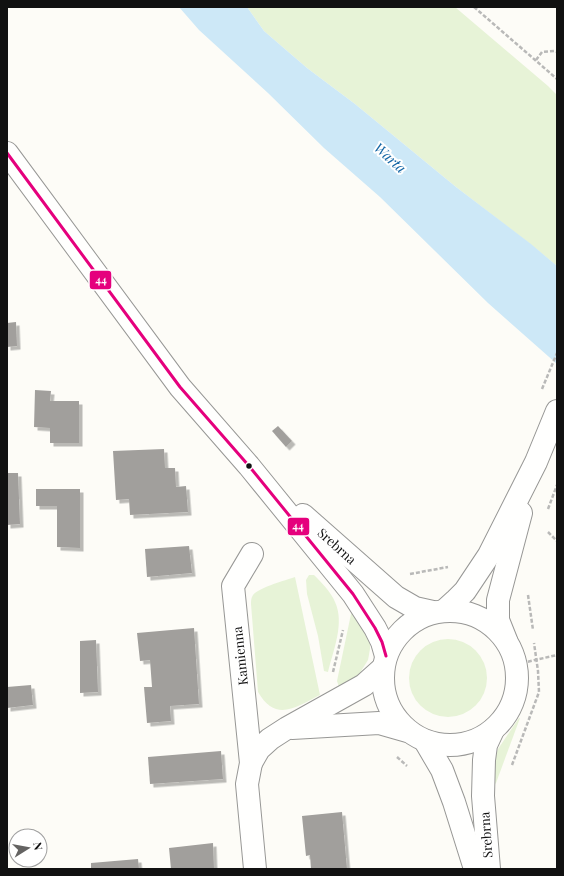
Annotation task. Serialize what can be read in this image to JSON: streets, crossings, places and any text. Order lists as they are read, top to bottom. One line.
{"streets":{"street":["Srebrna","Kamienna"]},"crossings":[["Srebrna","Kamienna"]],"water":["Warta"],"lines":["transit line 44"],"north":"right"}
